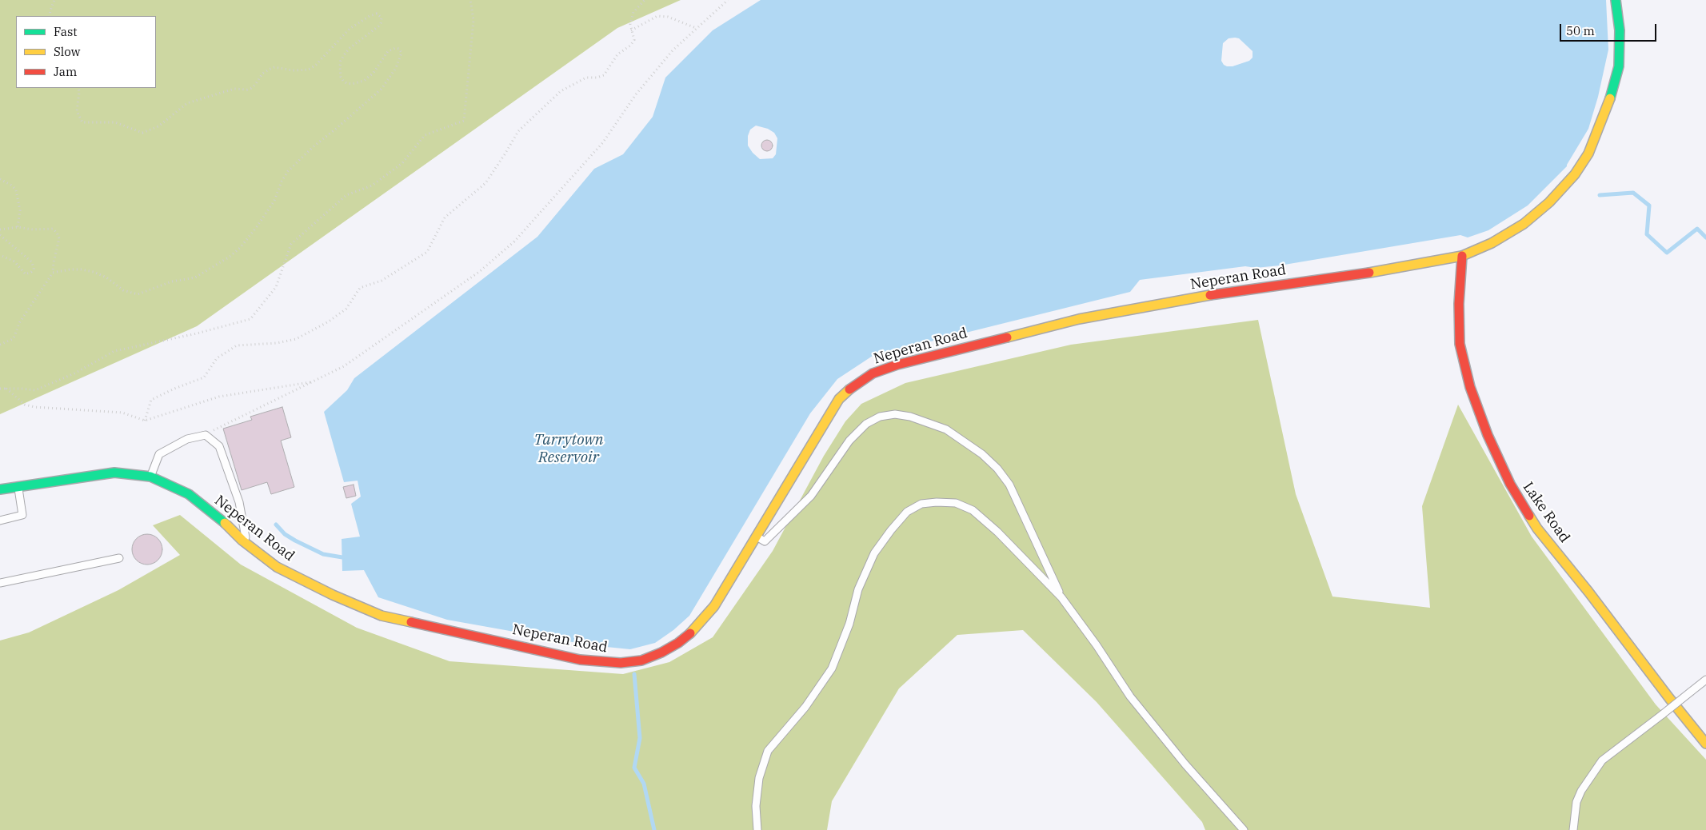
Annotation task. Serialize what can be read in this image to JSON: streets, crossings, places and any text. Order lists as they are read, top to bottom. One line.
{"streets":{"street":["Neperan Road","Lake Road"]},"crossings":[["Neperan Road","Lake Road"]],"water":["Tarrytown Reservoir"],"legend":["Fast","Slow","Jam"],"scale_bar":"50 m"}
